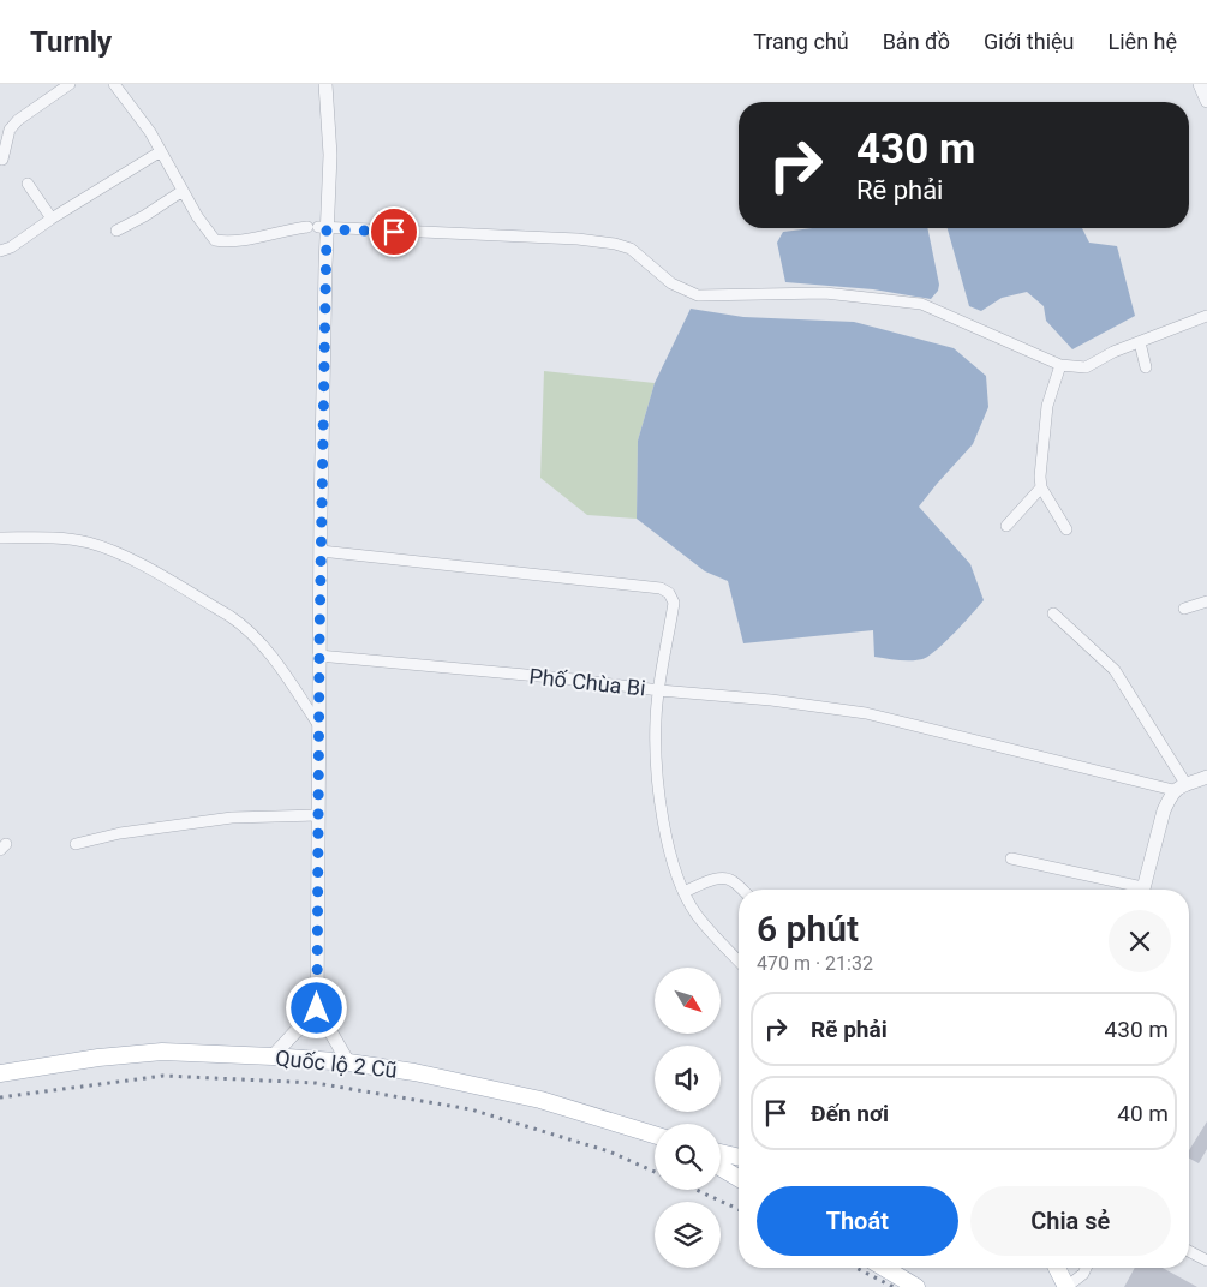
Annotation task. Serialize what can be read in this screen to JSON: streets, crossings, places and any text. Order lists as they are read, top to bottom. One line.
{"streets":{"main road":["Quốc lộ 2 Cũ"],"street":["Phố Chùa Bi"]},"north":"bottom right","page":{"header":"Turnly","nav":["Trang chủ","Bản đồ","Giới thiệu","Liên hệ"],"turn":["430 m","Rẽ phải"],"heading":["6 phút","470 m · 21:32"],"list":[{"name":"Rẽ phải","value":"430 m"},{"name":"Đến nơi","value":"40 m"}],"buttons":["Thoát","Chia sẻ"]}}
